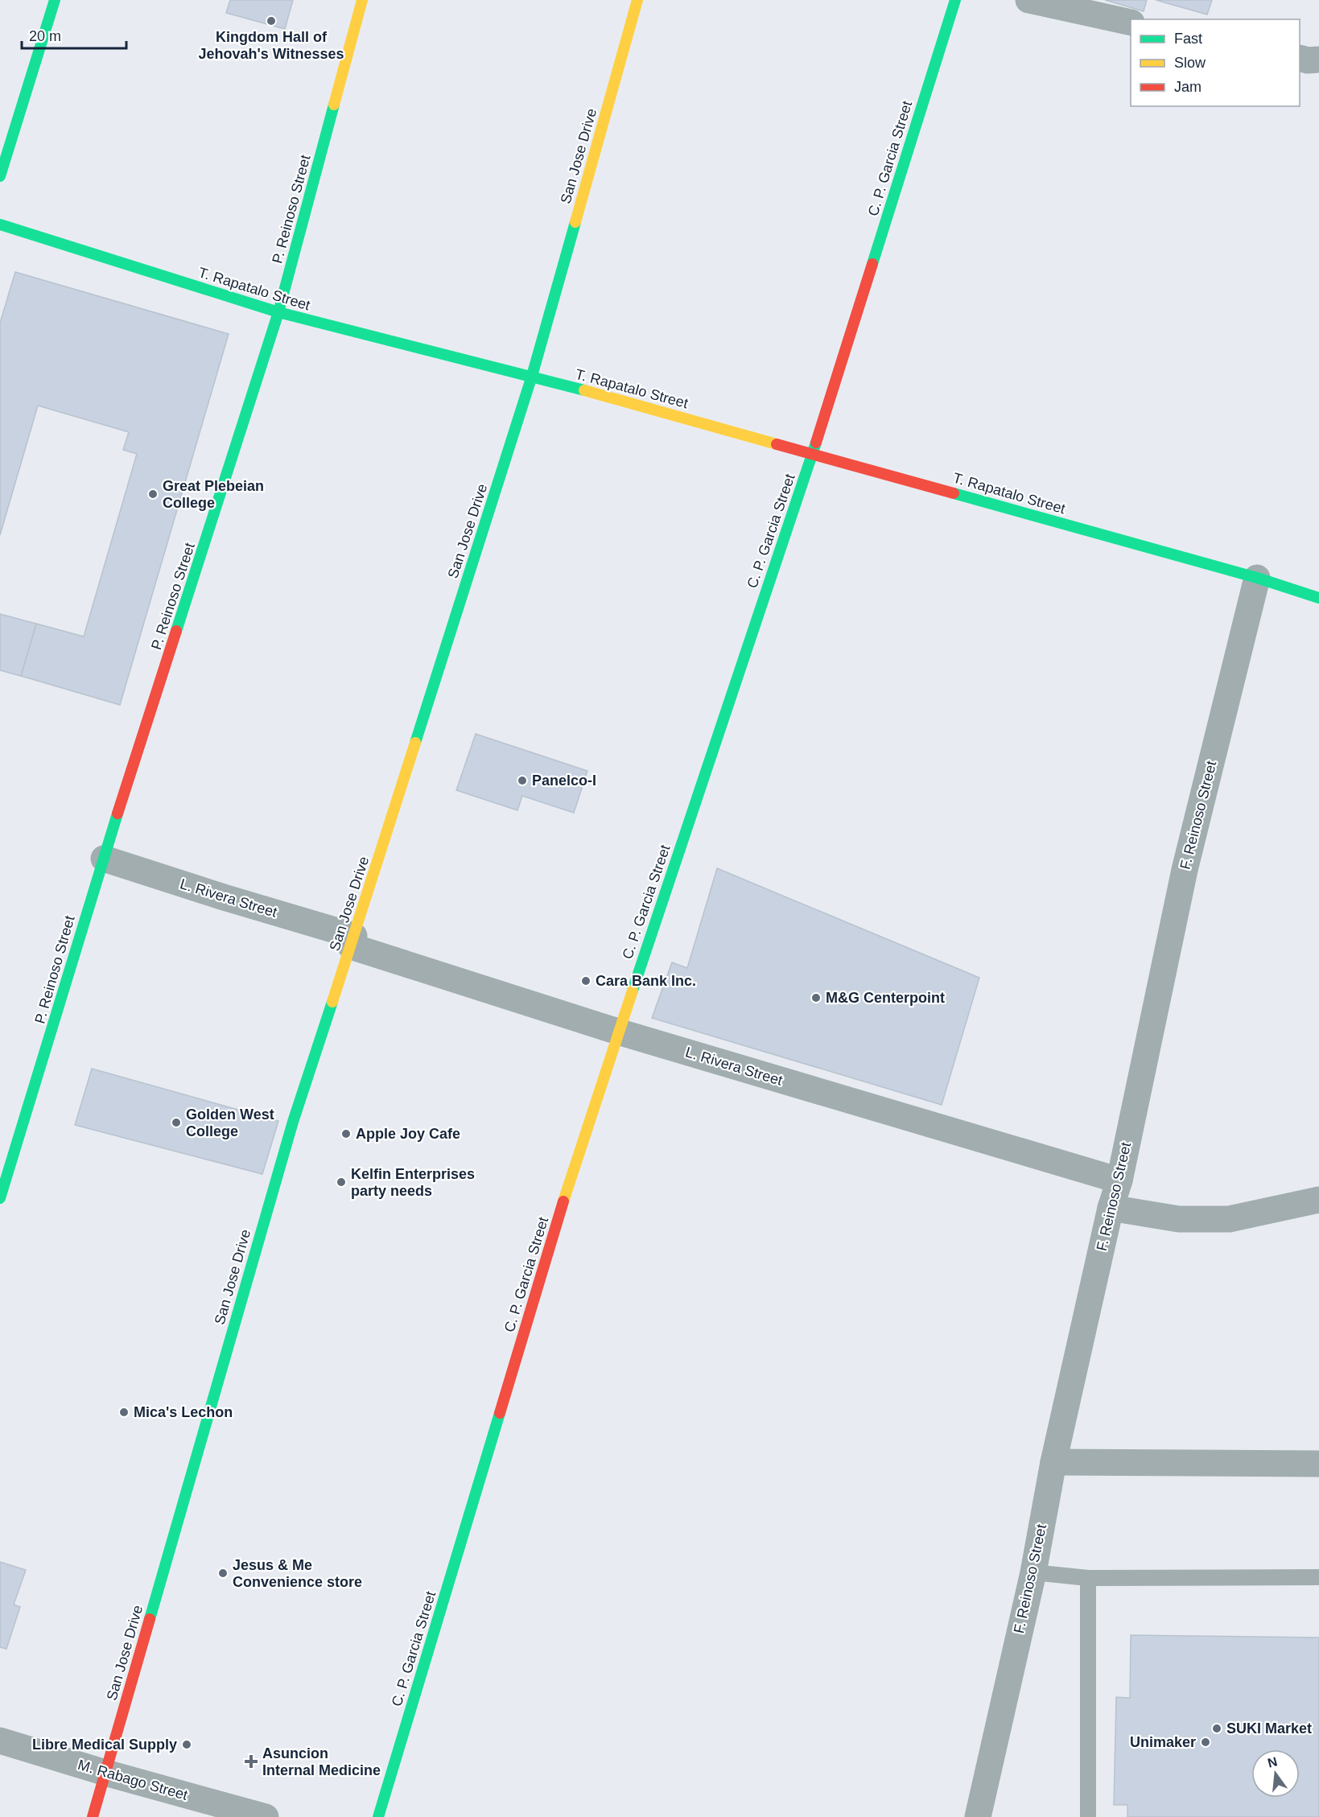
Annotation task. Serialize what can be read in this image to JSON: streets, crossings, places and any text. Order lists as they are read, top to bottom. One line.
{"streets":{"street":["San Jose Drive","C. P. Garcia Street","P. Reinoso Street","T. Rapatalo Street","F. Reinoso Street","L. Rivera Street","M. Rabago Street"]},"crossings":[["San Jose Drive","T. Rapatalo Street"],["San Jose Drive","L. Rivera Street"],["San Jose Drive","M. Rabago Street"],["C. P. Garcia Street","T. Rapatalo Street"],["C. P. Garcia Street","L. Rivera Street"],["P. Reinoso Street","T. Rapatalo Street"],["P. Reinoso Street","L. Rivera Street"],["T. Rapatalo Street","F. Reinoso Street"],["F. Reinoso Street","L. Rivera Street"]],"places":{"other":["Kingdom Hall of Jehovah's Witnesses","Great Plebeian College","Panelco-I","Cara Bank Inc.","M&G Centerpoint","Golden West College","Apple Joy Cafe","Kelfin Enterprises party needs","Mica's Lechon","Jesus & Me Convenience store","SUKI Market","Unimaker","Libre Medical Supply"],"health":["Asuncion Internal Medicine"]},"legend":["Fast","Slow","Jam"],"scale_bar":"20 m","north":"top"}
